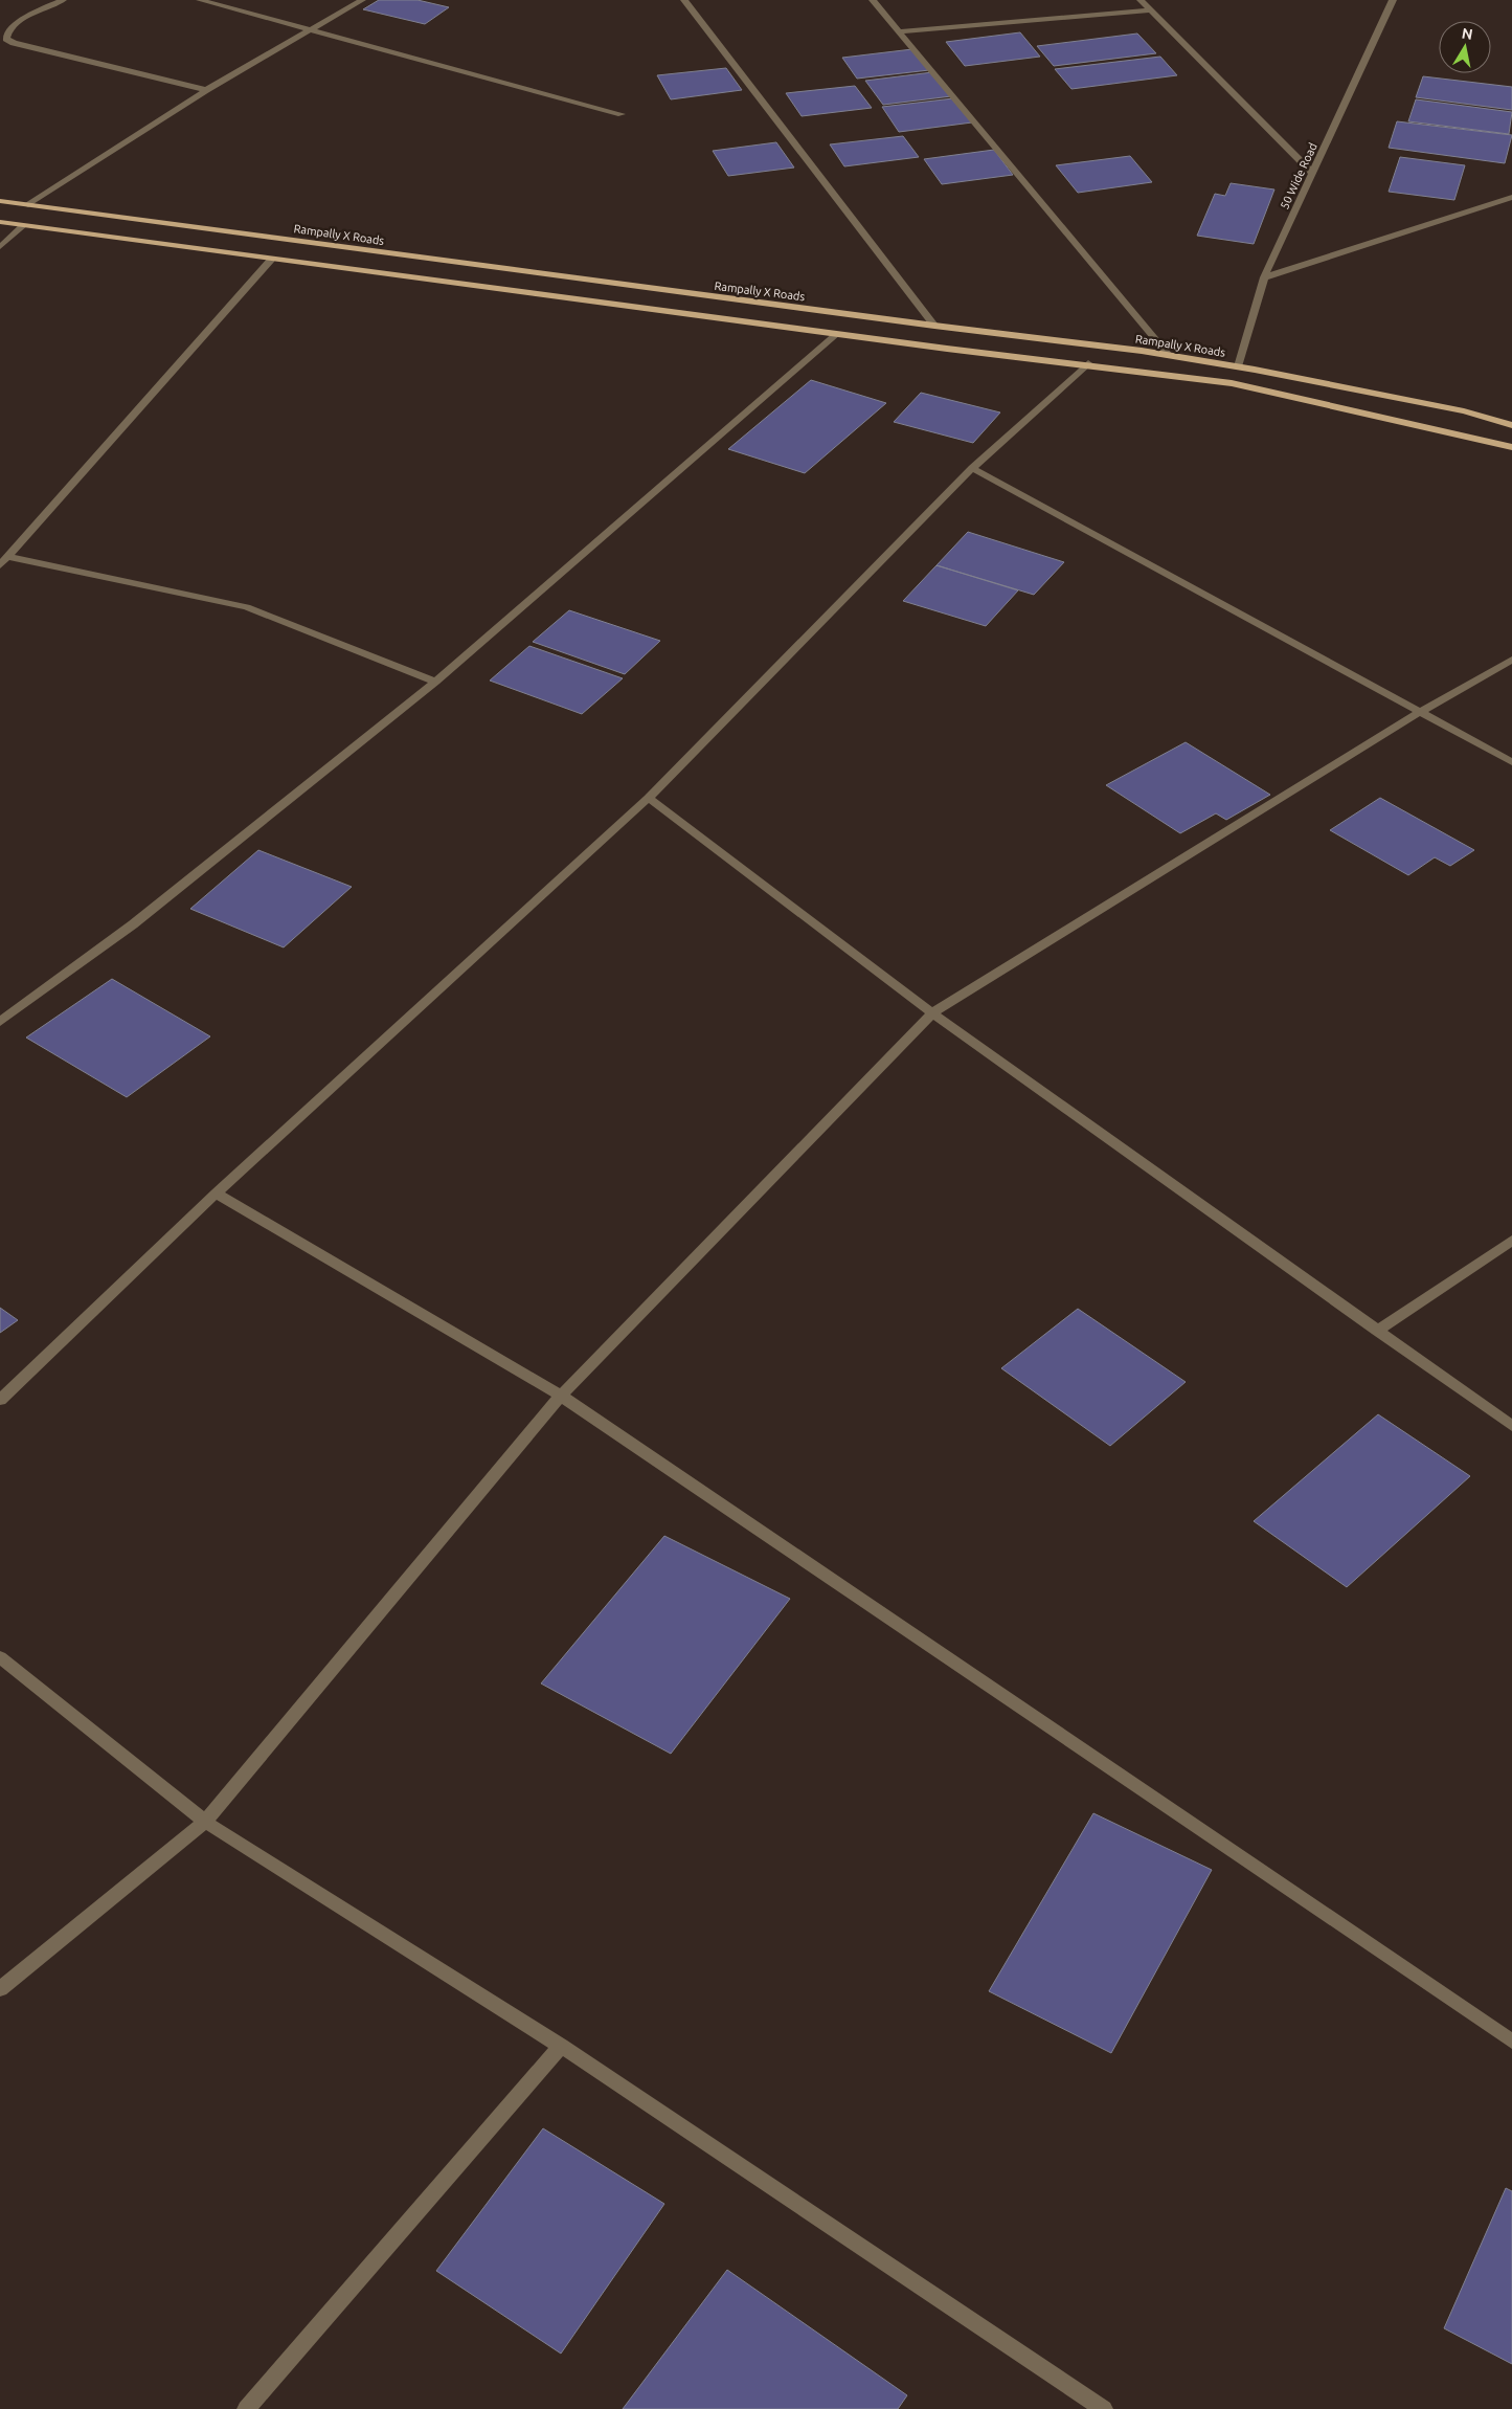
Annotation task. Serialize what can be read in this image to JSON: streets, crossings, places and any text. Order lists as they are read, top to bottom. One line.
{"streets":{"main road":["Rampally X Roads"],"street":["50 Wide Road"]},"crossings":[["50 Wide Road","Rampally X Roads"]],"north":"top"}
